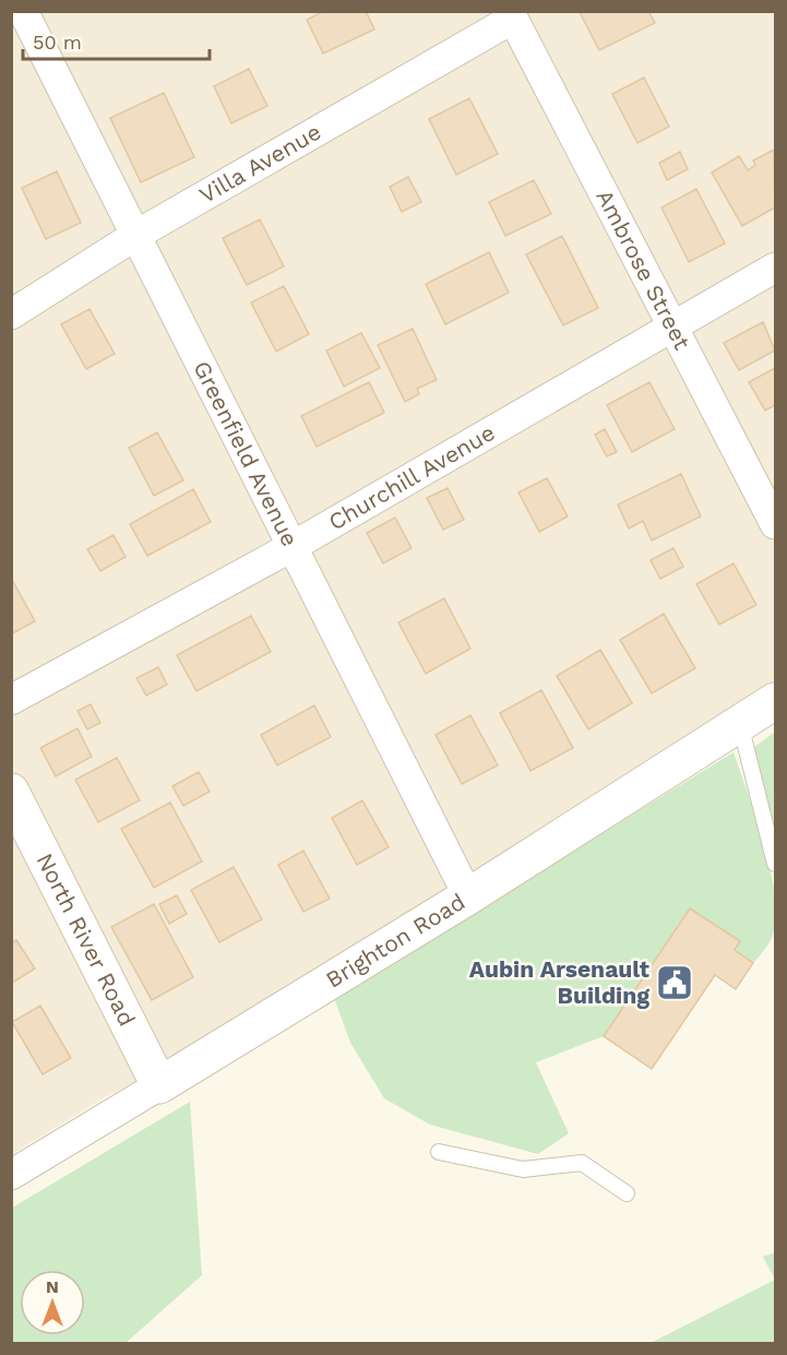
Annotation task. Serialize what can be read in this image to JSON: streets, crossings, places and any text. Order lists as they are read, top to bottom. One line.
{"streets":{"main road":["North River Road","Brighton Road"],"street":["Villa Avenue","Ambrose Street","Greenfield Avenue","Churchill Avenue"]},"crossings":[["Villa Avenue","Ambrose Street"],["Villa Avenue","Greenfield Avenue"],["Ambrose Street","Churchill Avenue"],["Greenfield Avenue","Churchill Avenue"],["Greenfield Avenue","Brighton Road"],["North River Road","Brighton Road"]],"places":{"public building":["Aubin Arsenault Building"]},"scale_bar":"50 m","north":"top"}
